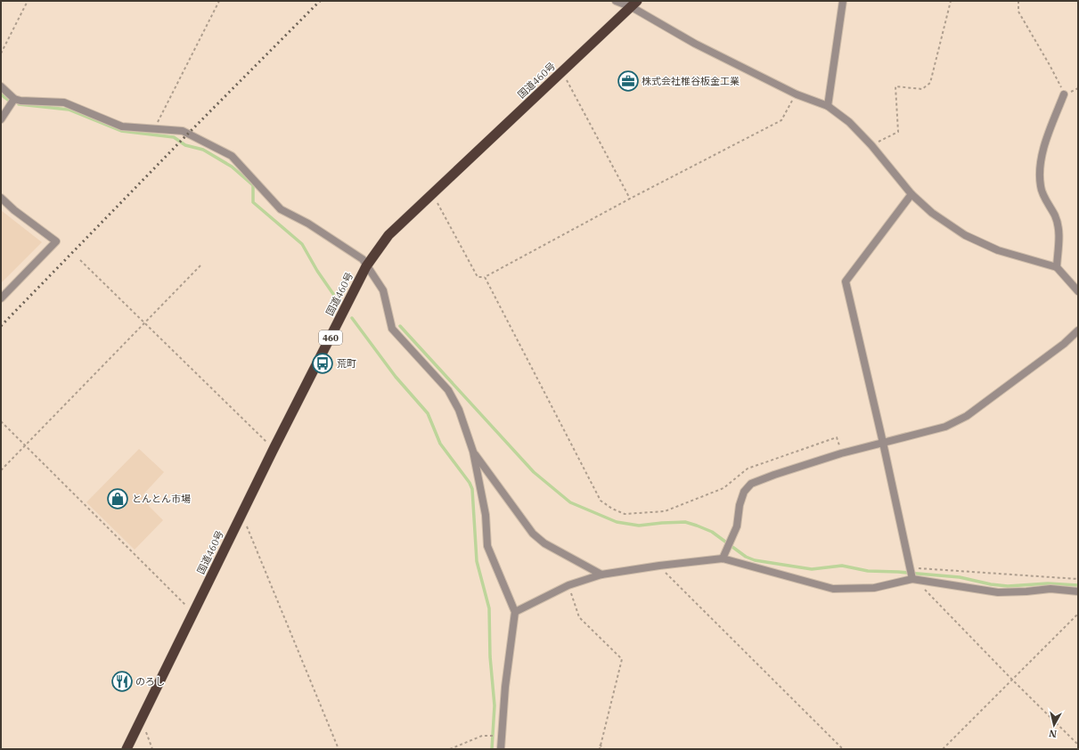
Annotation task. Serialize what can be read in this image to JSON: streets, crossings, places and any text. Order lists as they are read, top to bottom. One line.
{"streets":{"highway":["国道460号","460"]},"places":{"office":["株式会社椎谷板金工業"],"bus stop":["荒町"],"shop":["とんとん市場"],"restaurant":["のろし"]},"north":"bottom"}
